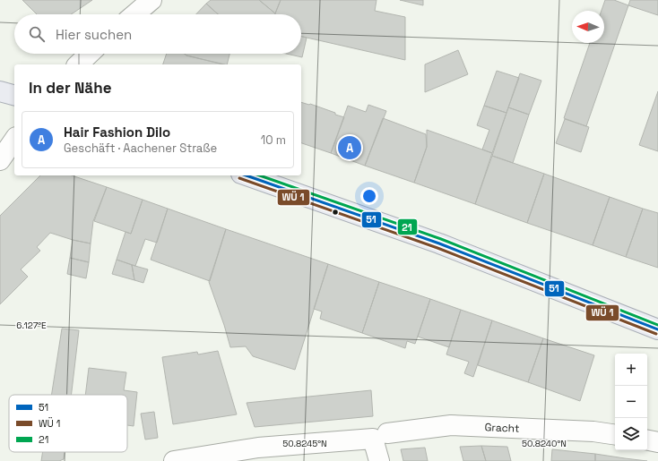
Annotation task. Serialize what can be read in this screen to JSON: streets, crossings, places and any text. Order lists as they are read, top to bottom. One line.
{"streets":{"street":["Gracht"]},"lines":["transit line 51","transit line 21"],"legend":["51","WÜ 1","21"],"north":"left","page":{"search":"Hier suchen","heading":"In der Nähe","list":[{"mark":"A","name":"Hair Fashion Dilo","note":"Geschäft · Aachener Straße","value":"10 m"}],"pins":"A","map_buttons":["+","−"]},"coordinates":["6.127°E","50.8245°N","50.8240°N"]}
